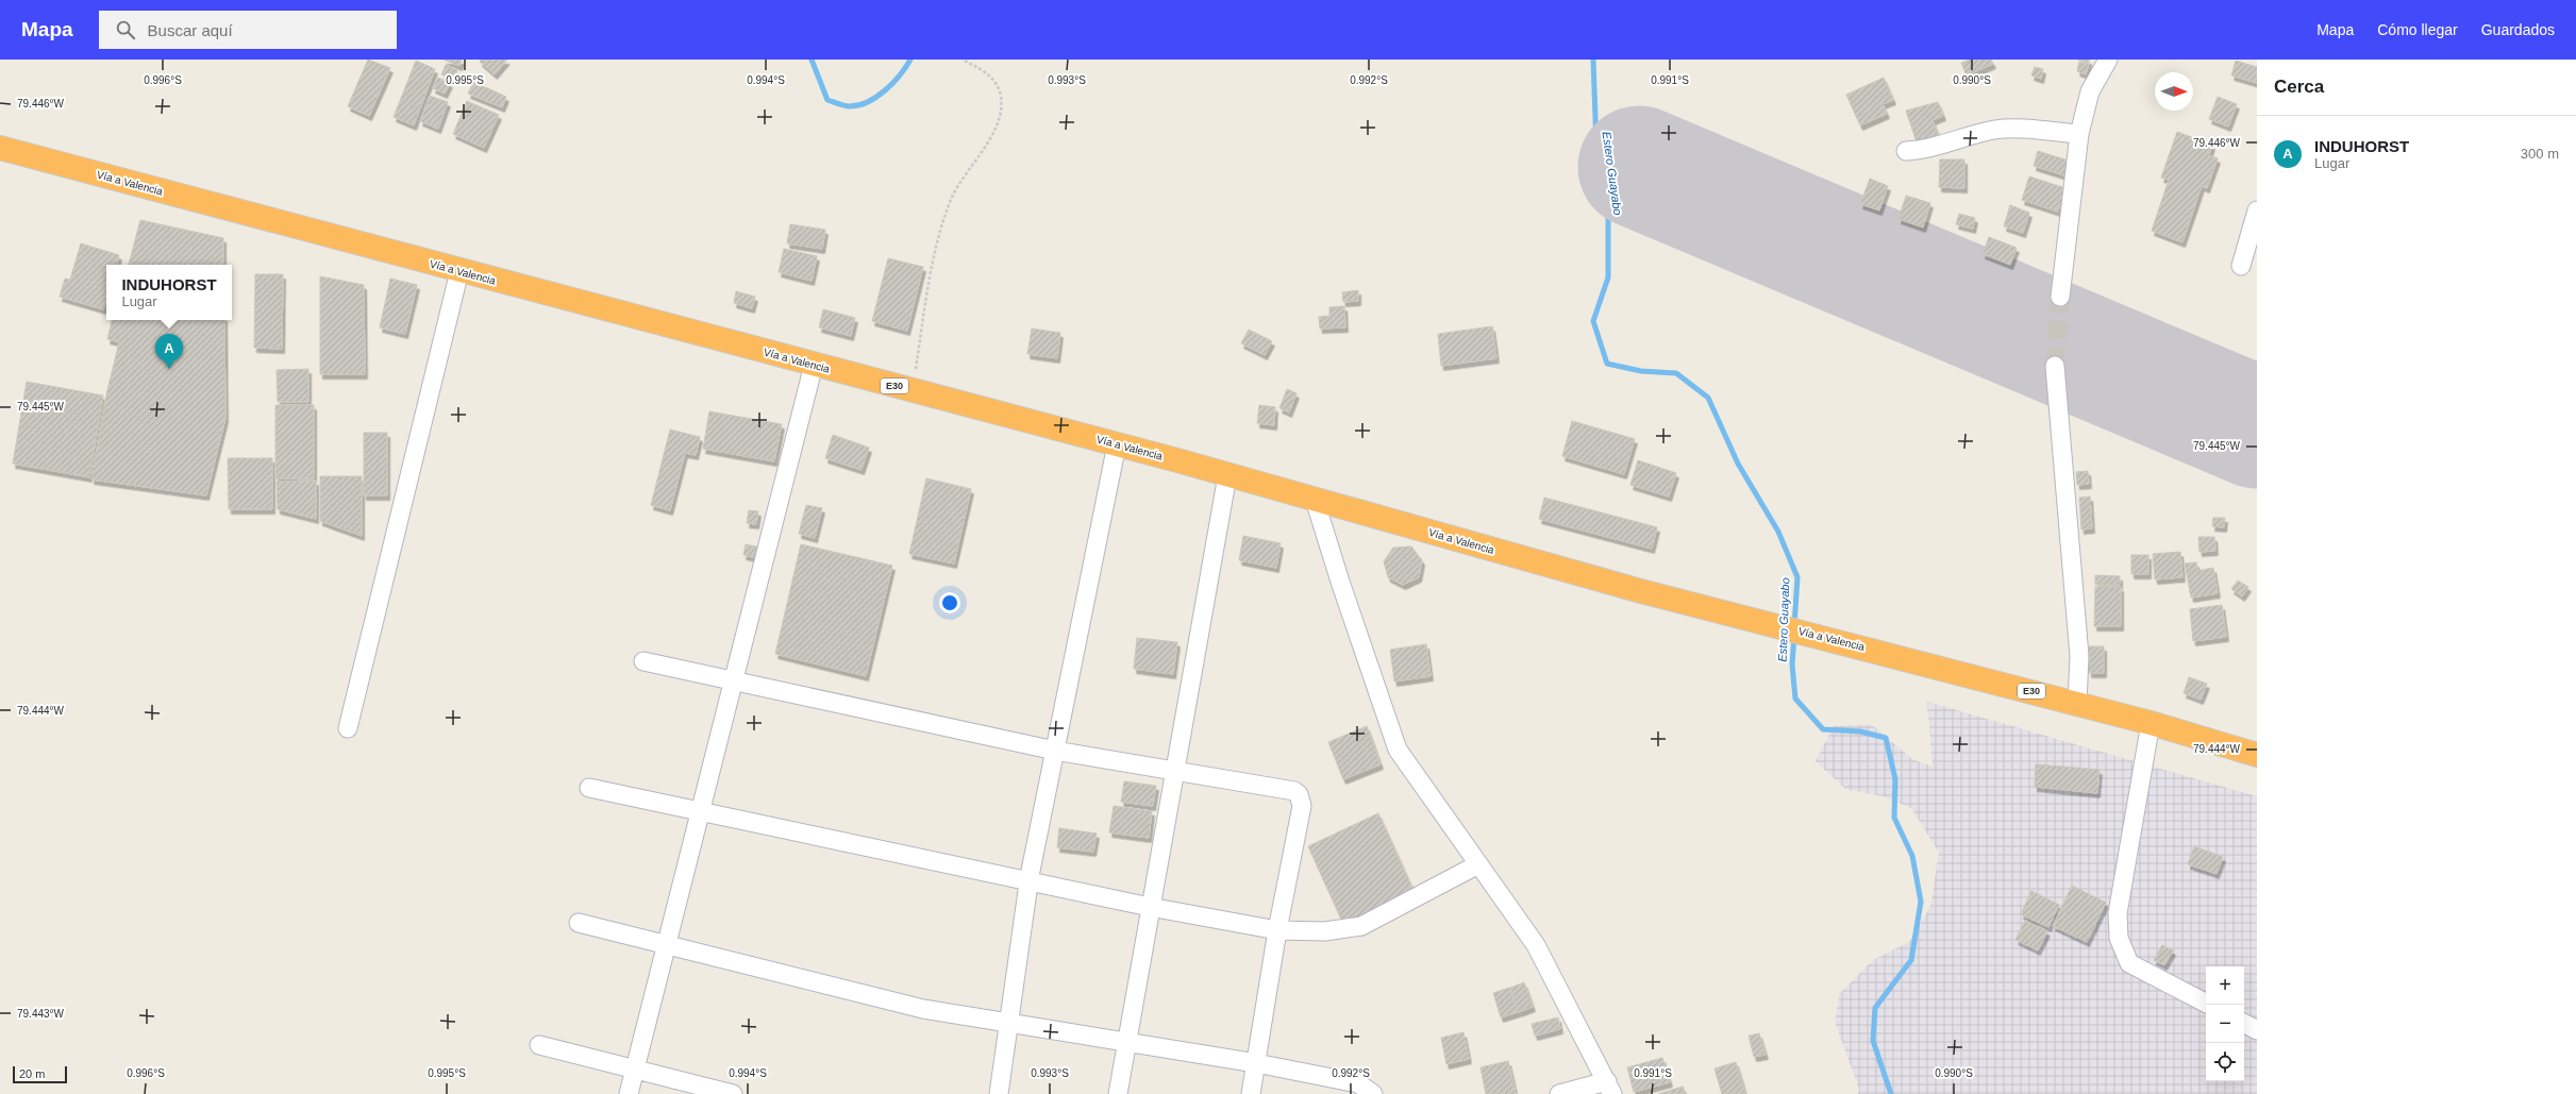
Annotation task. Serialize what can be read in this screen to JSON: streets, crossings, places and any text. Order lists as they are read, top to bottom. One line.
{"streets":{"highway":["Vía a Valencia","E30"]},"water":["Estero Guayabo"],"scale_bar":"20 m","north":"right","page":{"header":"Mapa","search":"Buscar aquí","nav":["Mapa","Cómo llegar","Guardados"],"heading":"Cerca","list":[{"mark":"A","name":"INDUHORST","note":"Lugar","value":"300 m"}],"popup":["INDUHORST","Lugar"],"pins":"A","map_buttons":["+","−"],"scale":"20 m"},"coordinates":["0.996°S","0.995°S","0.994°S","0.993°S","0.992°S","0.991°S","0.990°S","79.446°W","79.445°W","79.444°W","79.443°W"]}
